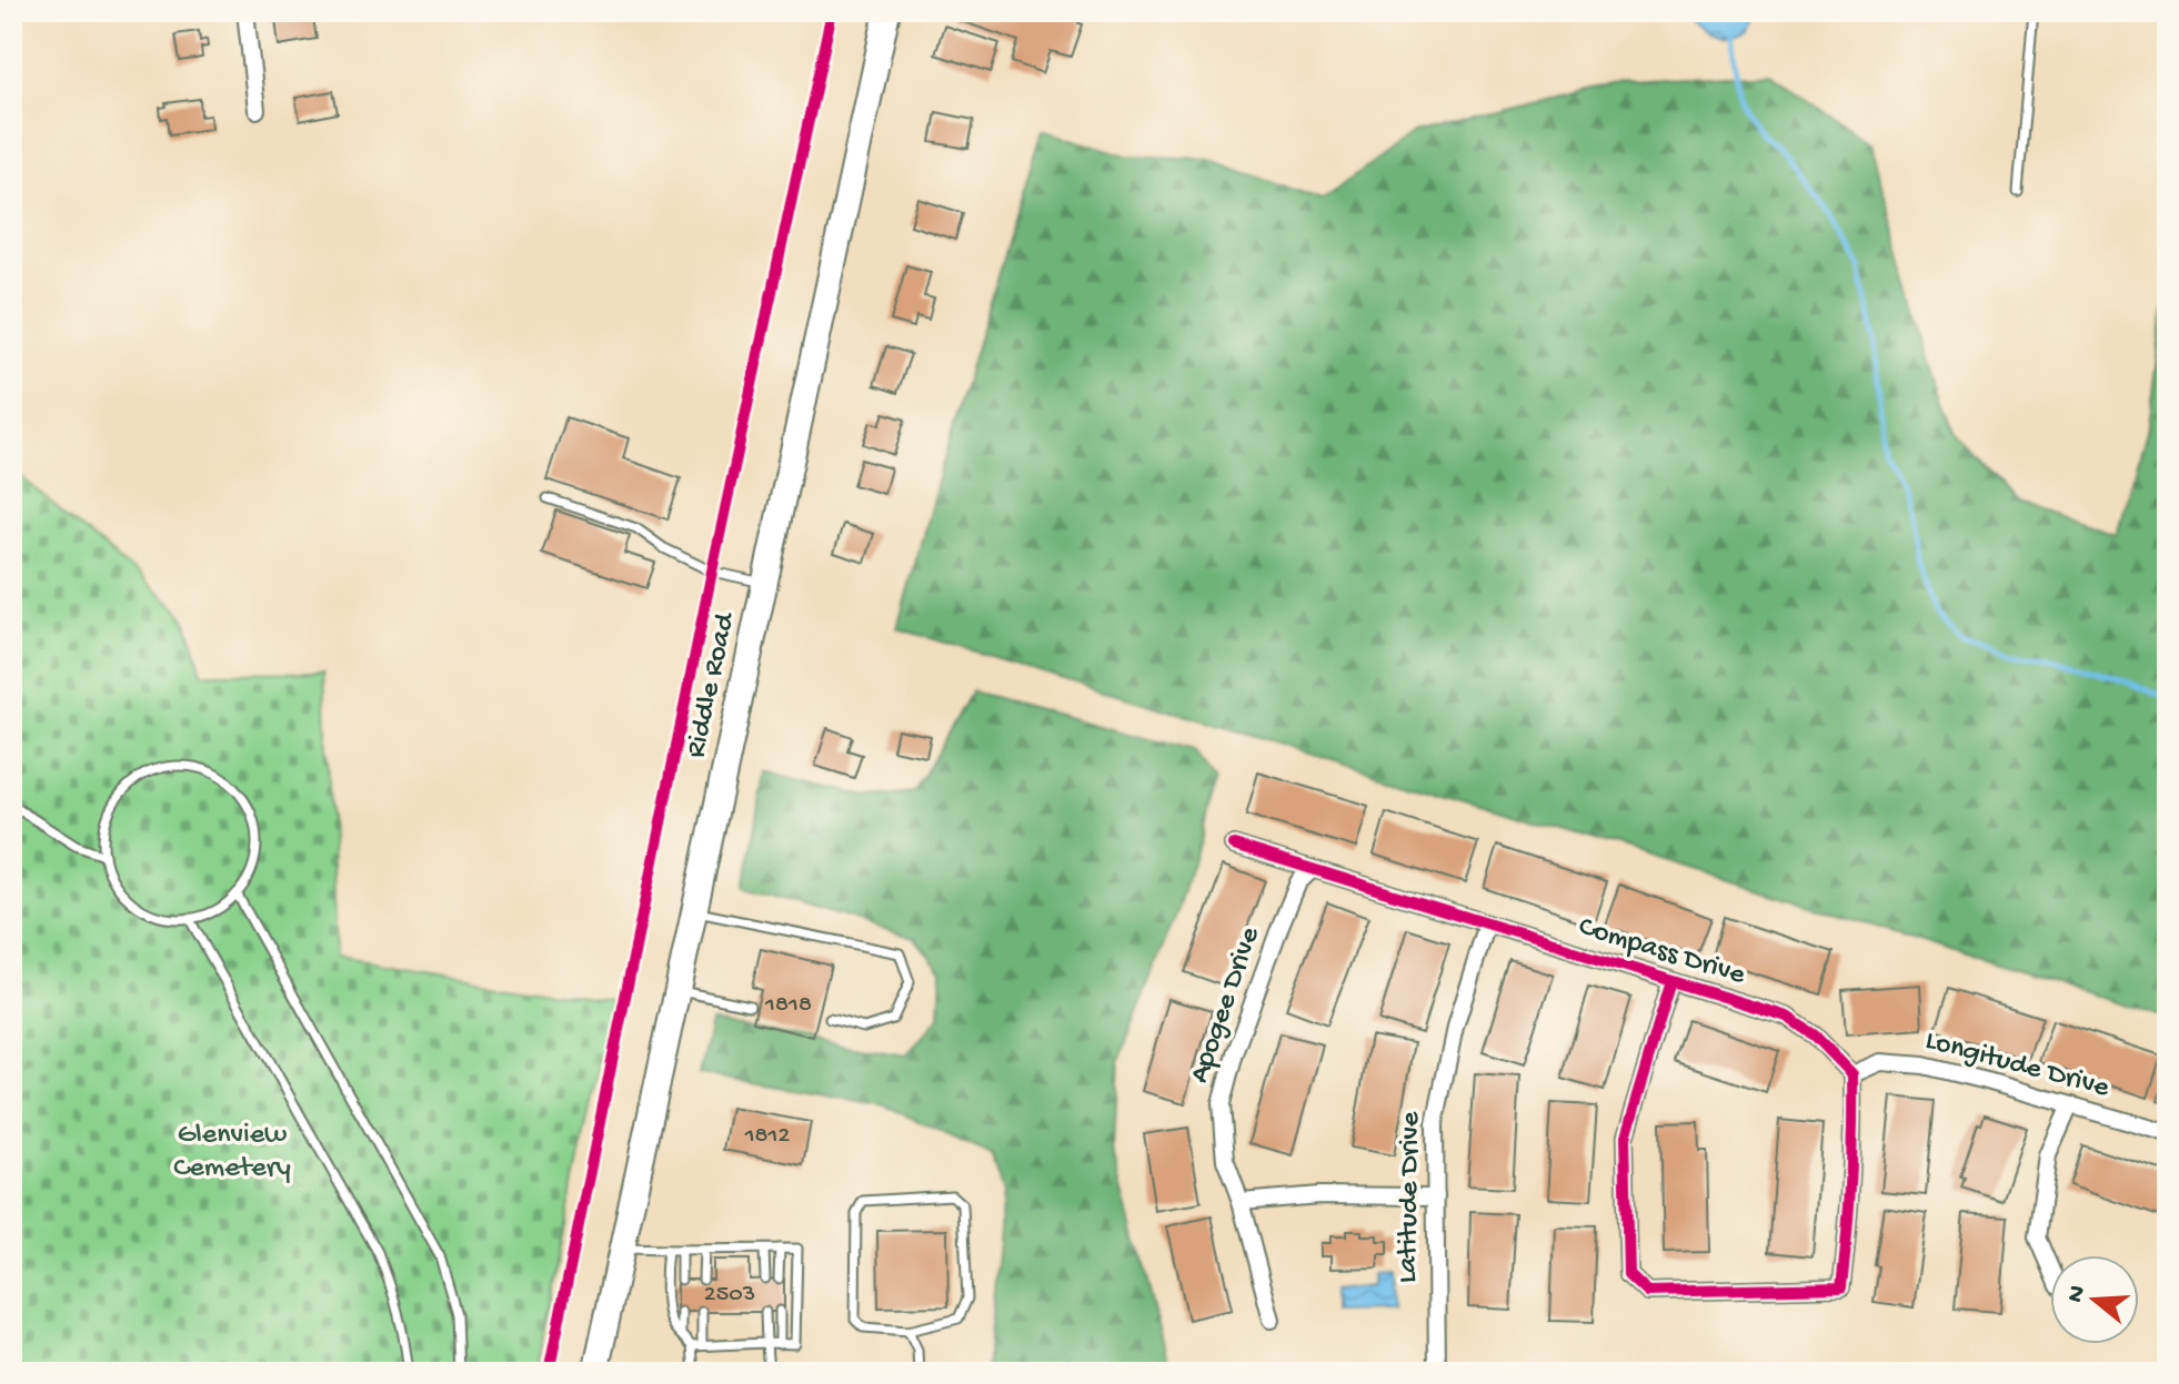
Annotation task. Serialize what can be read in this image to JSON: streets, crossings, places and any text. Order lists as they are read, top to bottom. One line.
{"streets":{"main road":["Riddle Road"],"street":["Compass Drive","Apogee Drive","Longitude Drive","Latitude Drive"]},"crossings":[["Compass Drive","Apogee Drive"],["Compass Drive","Longitude Drive"],["Compass Drive","Latitude Drive"]],"parks":["Glenview Cemetery"],"house_numbers":["1818","1812","2503"],"north":"left"}
